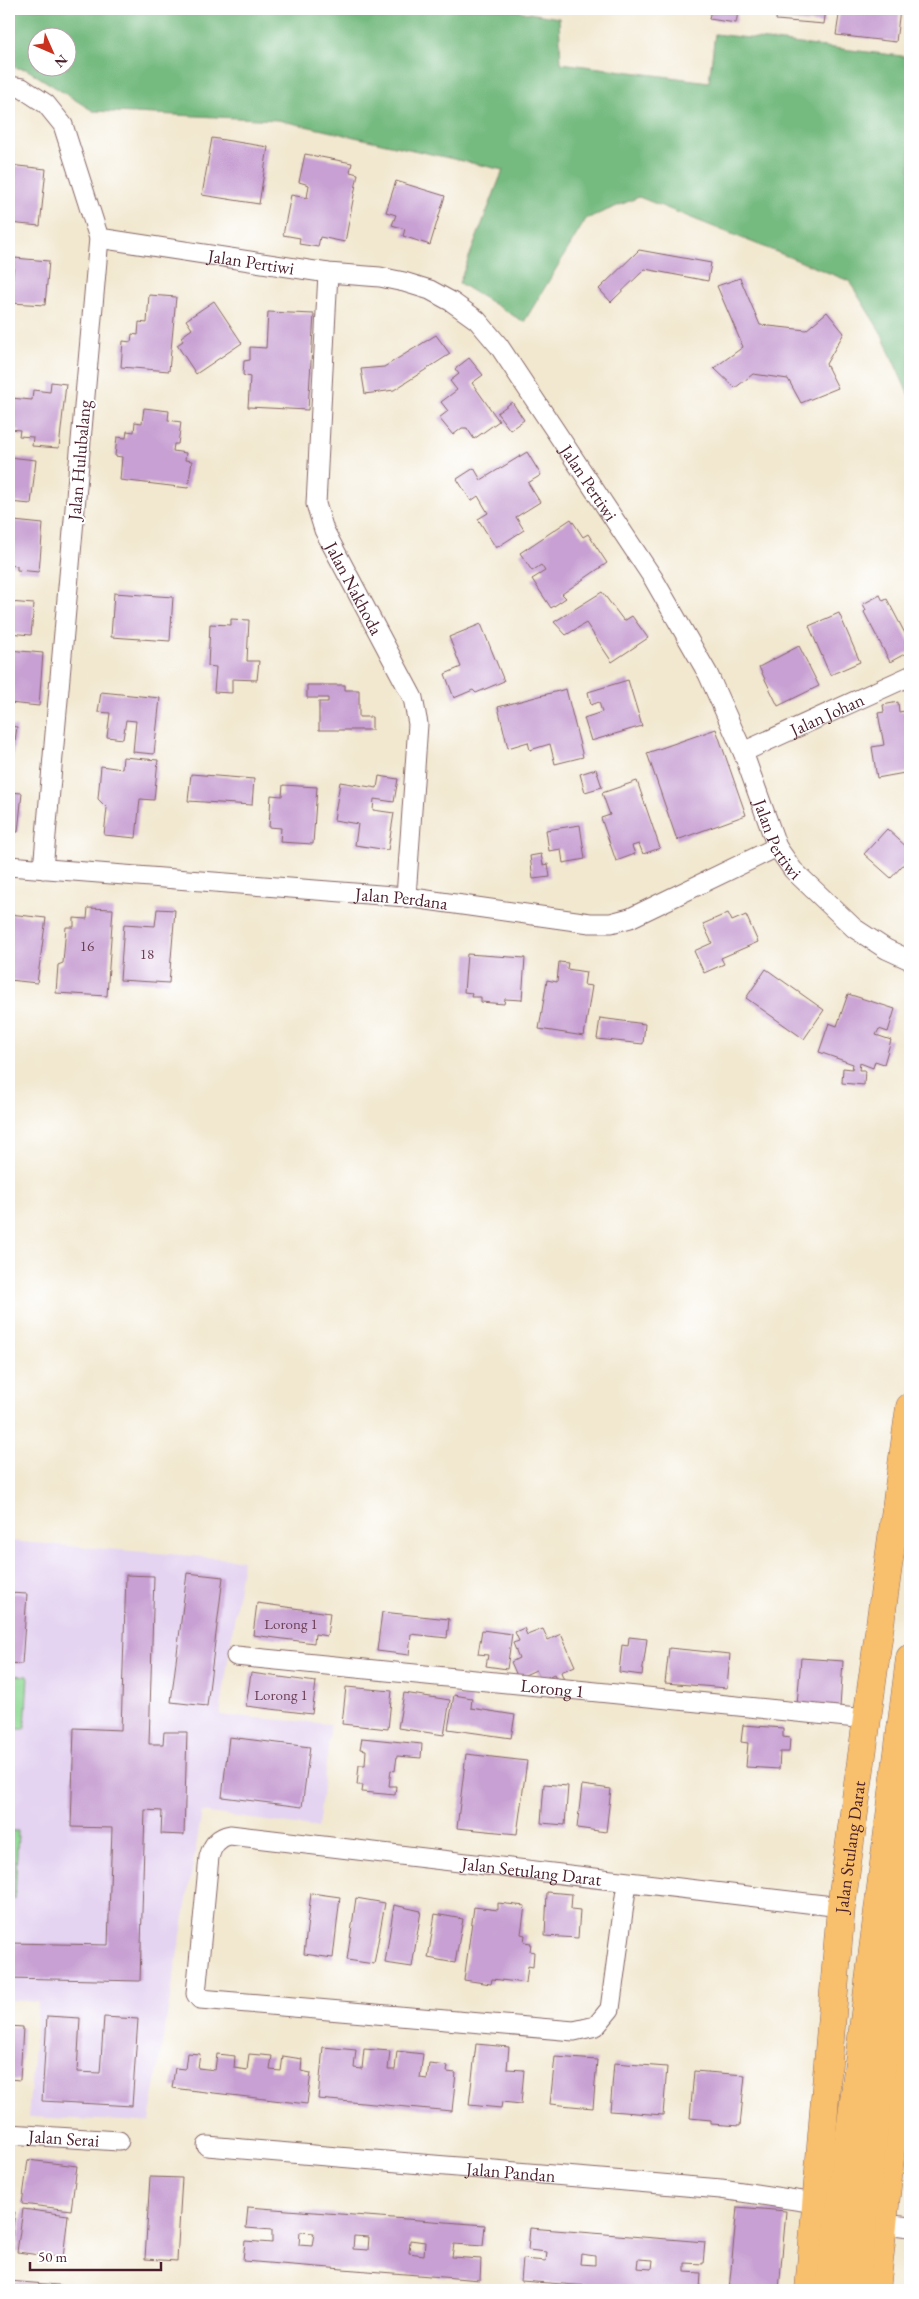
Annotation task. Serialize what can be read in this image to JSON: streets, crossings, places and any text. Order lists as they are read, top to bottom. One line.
{"streets":{"main road":["Jalan Stulang Darat"],"street":["Jalan Pertiwi","Jalan Hulubalang","Jalan Nakhoda","Jalan Johan","Jalan Perdana","Lorong 1","Jalan Setulang Darat","Jalan Serai","Jalan Pandan"]},"crossings":[["Jalan Pertiwi","Jalan Hulubalang"],["Jalan Pertiwi","Jalan Nakhoda"],["Jalan Pertiwi","Jalan Johan"],["Jalan Pertiwi","Jalan Perdana"],["Jalan Hulubalang","Jalan Perdana"],["Jalan Nakhoda","Jalan Perdana"],["Lorong 1","Jalan Stulang Darat"],["Jalan Stulang Darat","Jalan Setulang Darat"],["Jalan Stulang Darat","Jalan Pandan"]],"house_numbers":["16","18","Lorong 1","Lorong 1"],"scale_bar":"50 m","north":"bottom right"}
